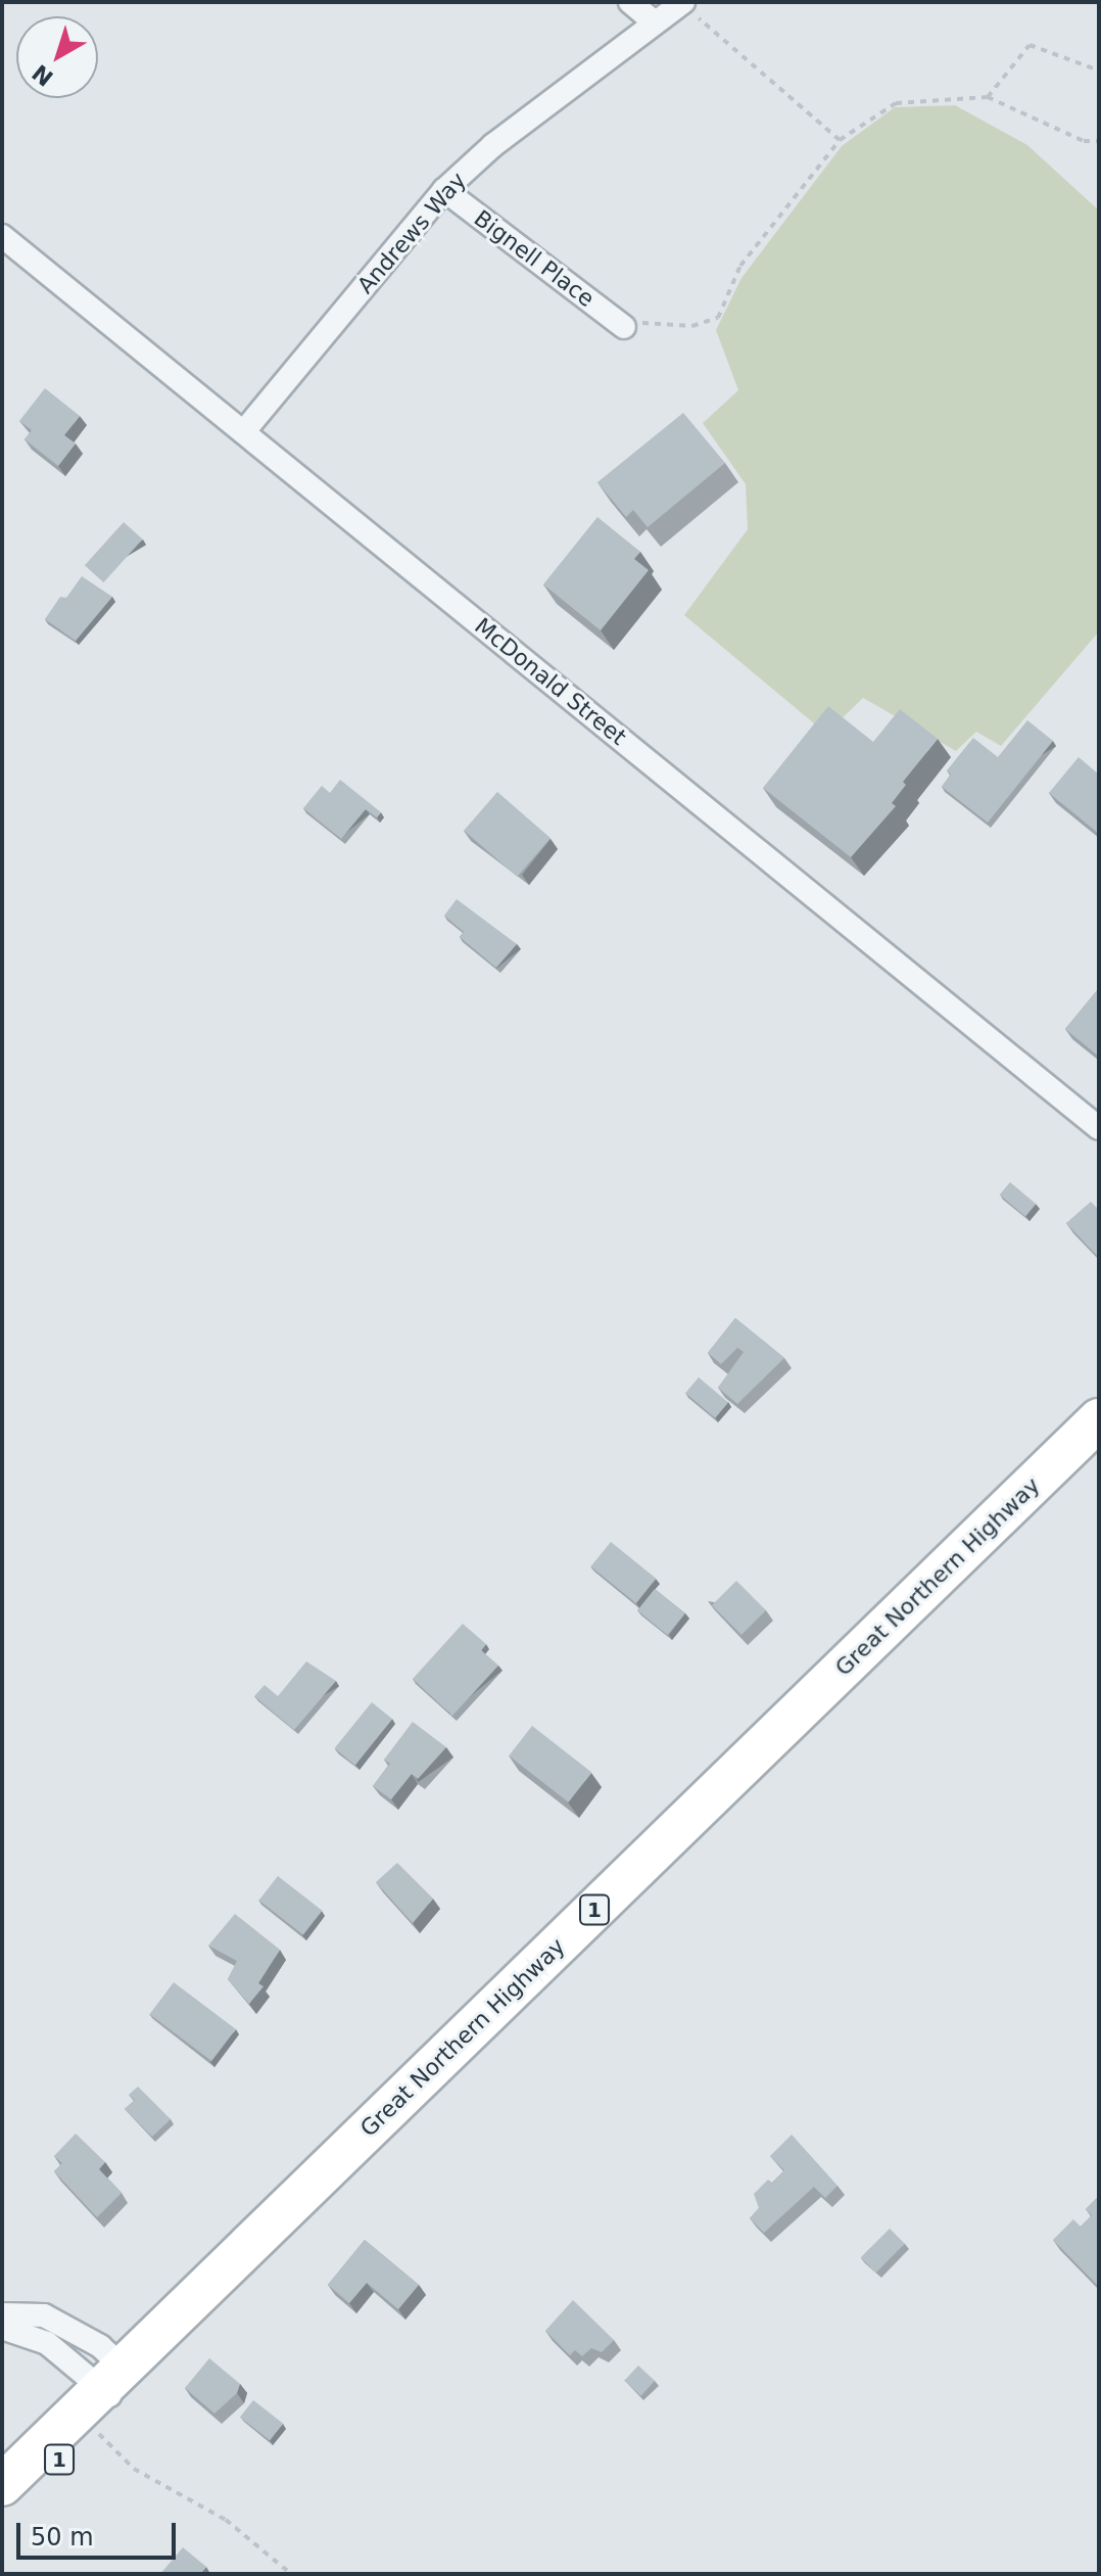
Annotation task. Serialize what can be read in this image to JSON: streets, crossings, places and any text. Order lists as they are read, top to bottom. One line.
{"streets":{"highway":["Great Northern Highway","1"],"street":["Andrews Way","Bignell Place","McDonald Street"]},"crossings":[["Andrews Way","Bignell Place"],["Andrews Way","McDonald Street"]],"scale_bar":"50 m","north":"bottom left"}
